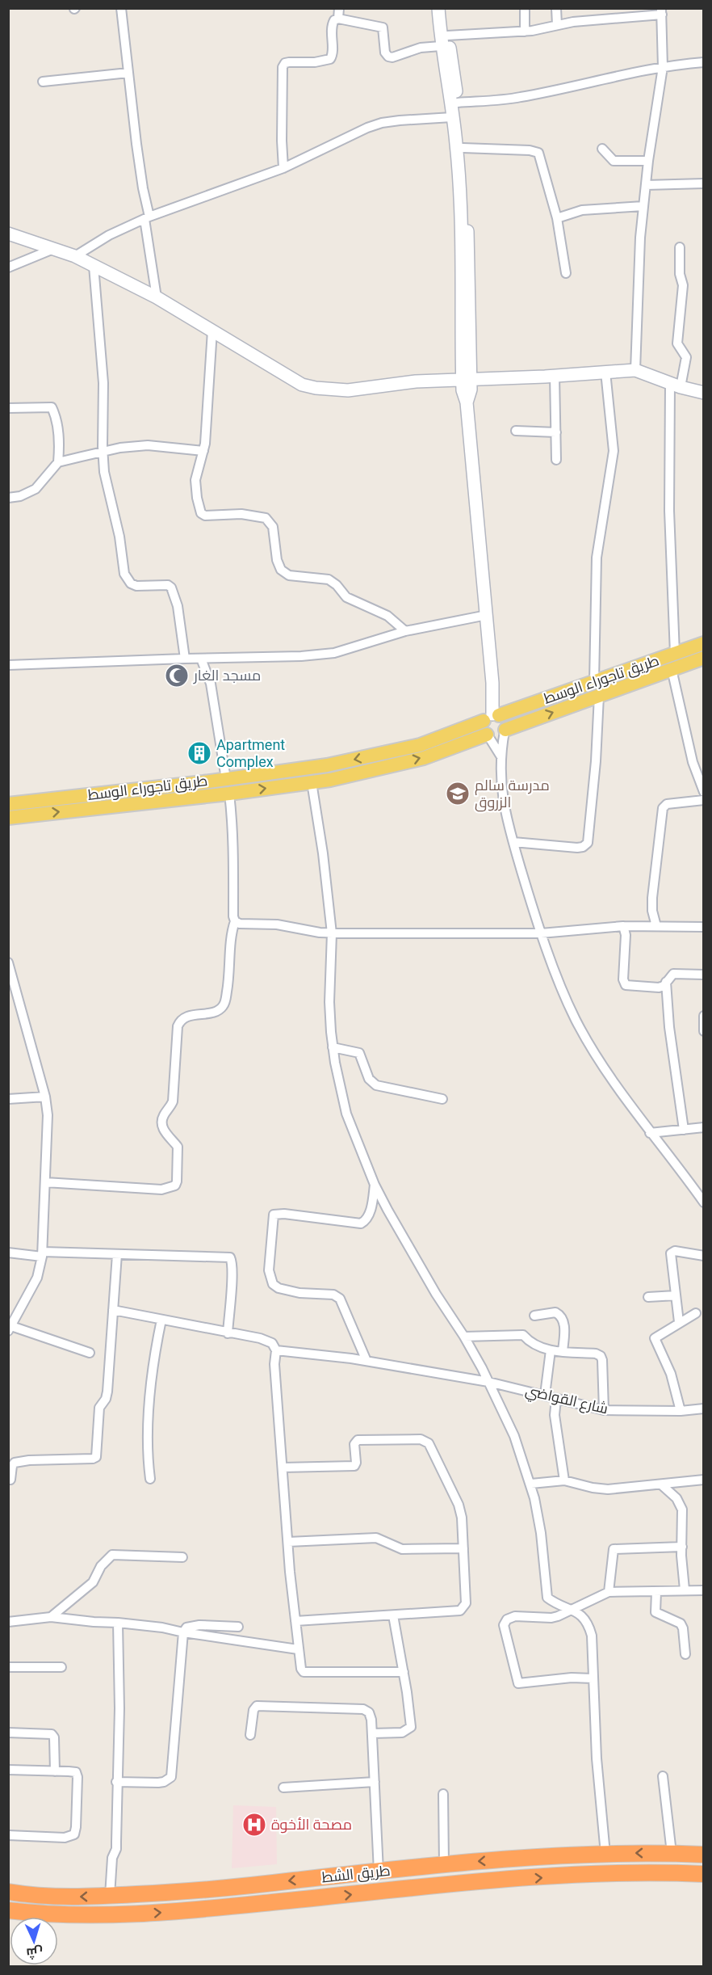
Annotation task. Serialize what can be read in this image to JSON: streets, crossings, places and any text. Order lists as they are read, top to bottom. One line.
{"streets":{"highway":["طريق الشط"],"main road":["طريق تاجوراء الوسط"],"street":["شارع القواضي"]},"places":{"mosque":["مسجد الغار"],"building":["Apartment Complex"],"school or university":["مدرسة سالم الزروق"],"hospital":["مصحة الأخوة"]},"north":"bottom"}
